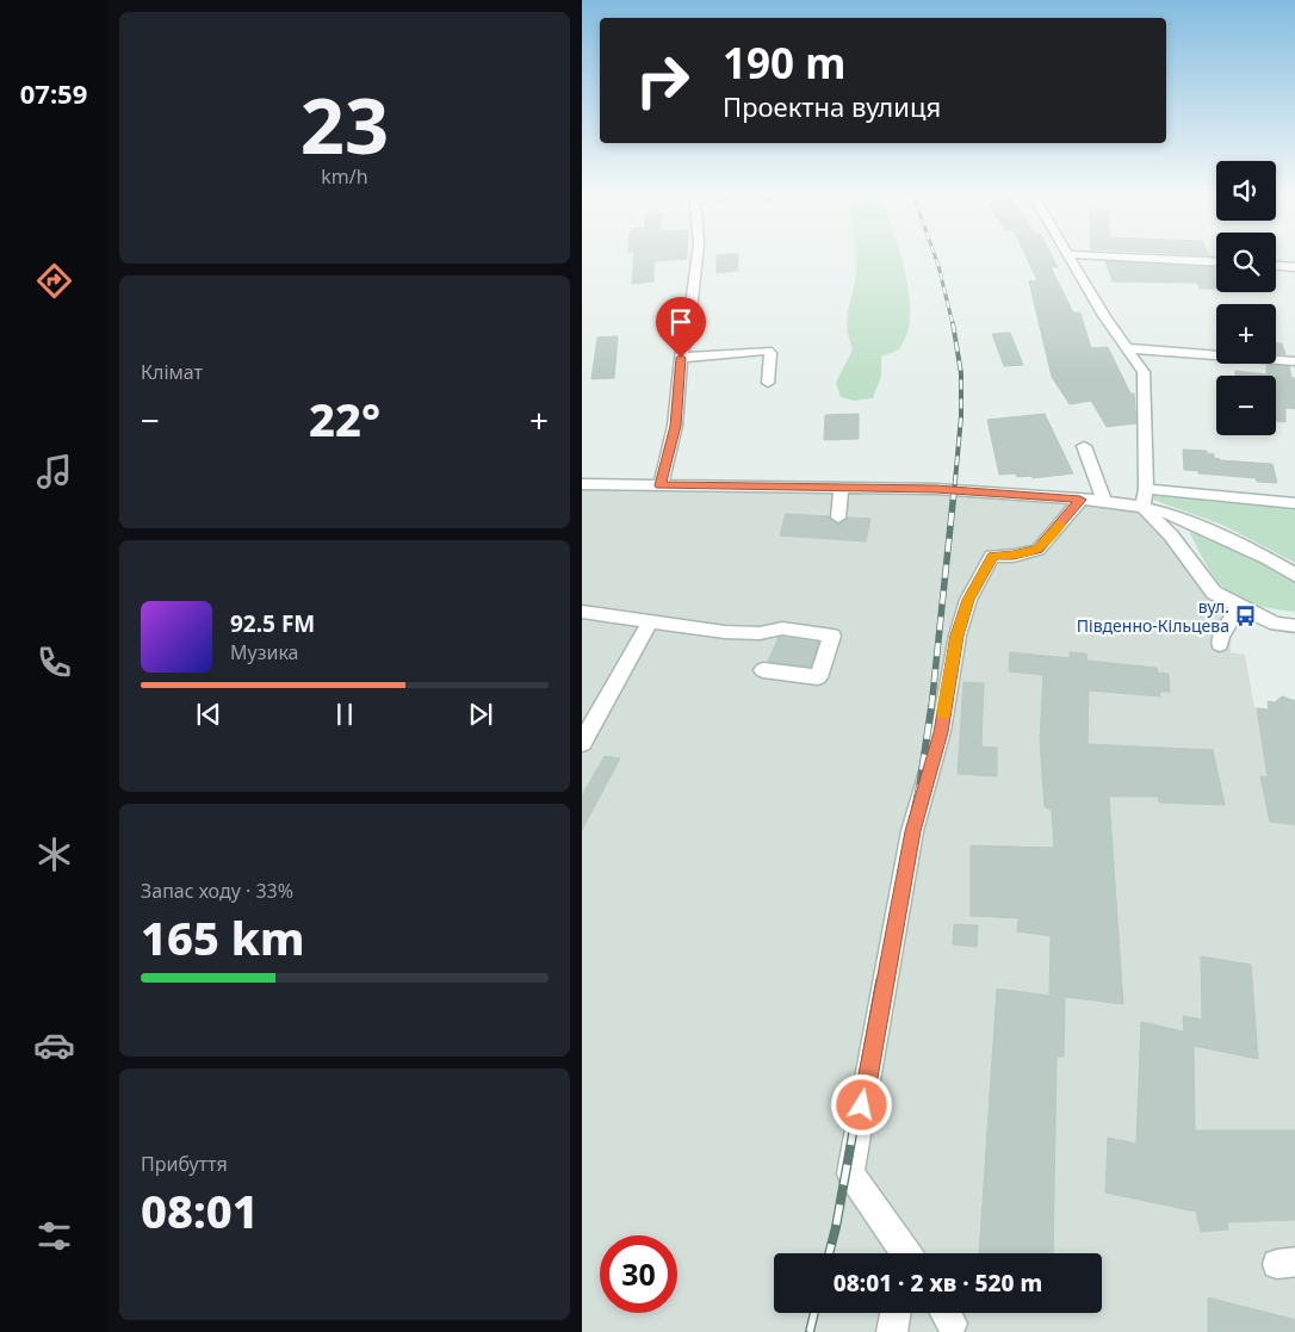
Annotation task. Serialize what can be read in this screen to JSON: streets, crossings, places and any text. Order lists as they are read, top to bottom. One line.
{"places":{"bus stop":["вул. Південно-Кільцева"]},"page":{"tabs":"07:59","tile":[["23","km/h"],"Клімат",["Запас ходу · 33%","165 km"],["Прибуття","08:01"]],"turn":["190 m","Проектна вулиця"],"map_buttons":["+","−"],"heat":["−","22°","+"],"song":["92.5 FM","Музика"],"limit":"30","trip":"08:01 · 2 хв · 520 m"}}
